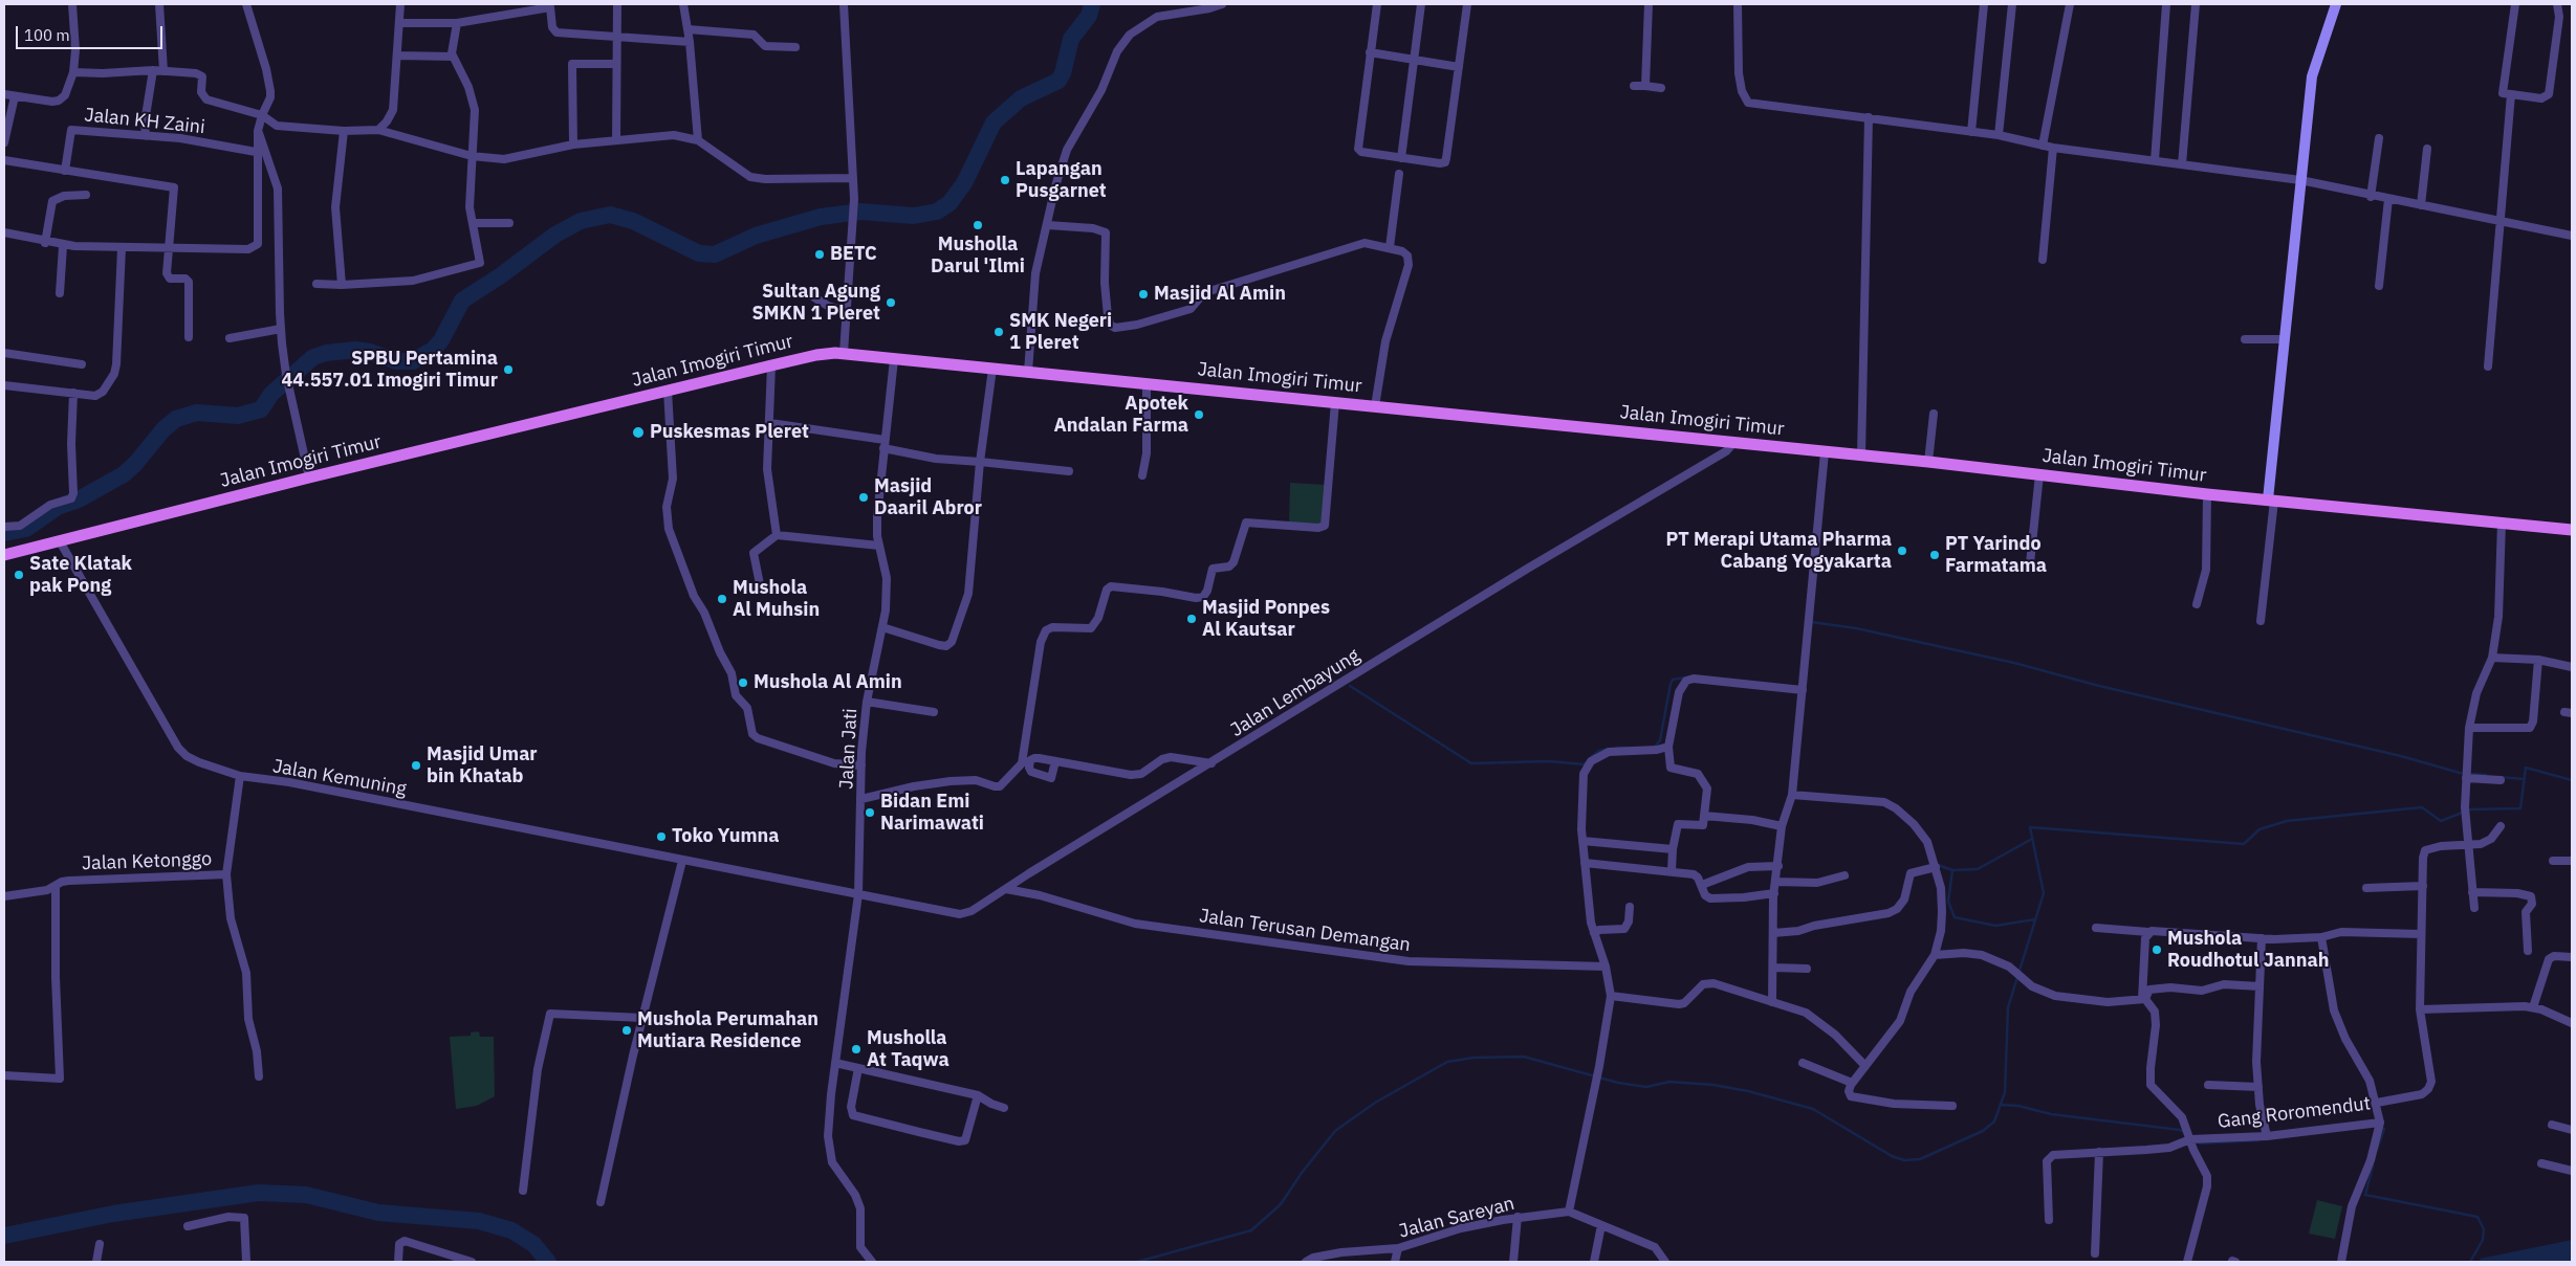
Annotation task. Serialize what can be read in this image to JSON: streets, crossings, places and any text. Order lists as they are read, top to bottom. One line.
{"streets":{"main road":["Jalan Imogiri Timur"],"street":["Jalan KH Zaini","Jalan Lembayung","Jalan Jati","Jalan Kemuning","Jalan Ketonggo","Jalan Terusan Demangan","Gang Roromendut","Jalan Sareyan"]},"crossings":[["Jalan Imogiri Timur","Jalan Lembayung"],["Jalan Imogiri Timur","Jalan Jati"],["Jalan Imogiri Timur","Jalan Kemuning"],["Jalan Lembayung","Jalan Jati"],["Jalan Lembayung","Jalan Kemuning"],["Jalan Lembayung","Jalan Terusan Demangan"],["Jalan Jati","Jalan Kemuning"],["Jalan Kemuning","Jalan Ketonggo"]],"places":["Lapangan Pusgarnet","Musholla Darul 'Ilmi","BETC","Masjid Al Amin","Sultan Agung SMKN 1 Pleret","SMK Negeri 1 Pleret","SPBU Pertamina 44.557.01 Imogiri Timur","Apotek Andalan Farma","Puskesmas Pleret","Masjid Daaril Abror","PT Merapi Utama Pharma Cabang Yogyakarta","PT Yarindo Farmatama","Sate Klatak pak Pong","Mushola Al Muhsin","Masjid Ponpes Al Kautsar","Mushola Al Amin","Masjid Umar bin Khatab","Bidan Emi Narimawati","Toko Yumna","Mushola Roudhotul Jannah","Mushola Perumahan Mutiara Residence","Musholla At Taqwa"],"scale_bar":"100 m"}
